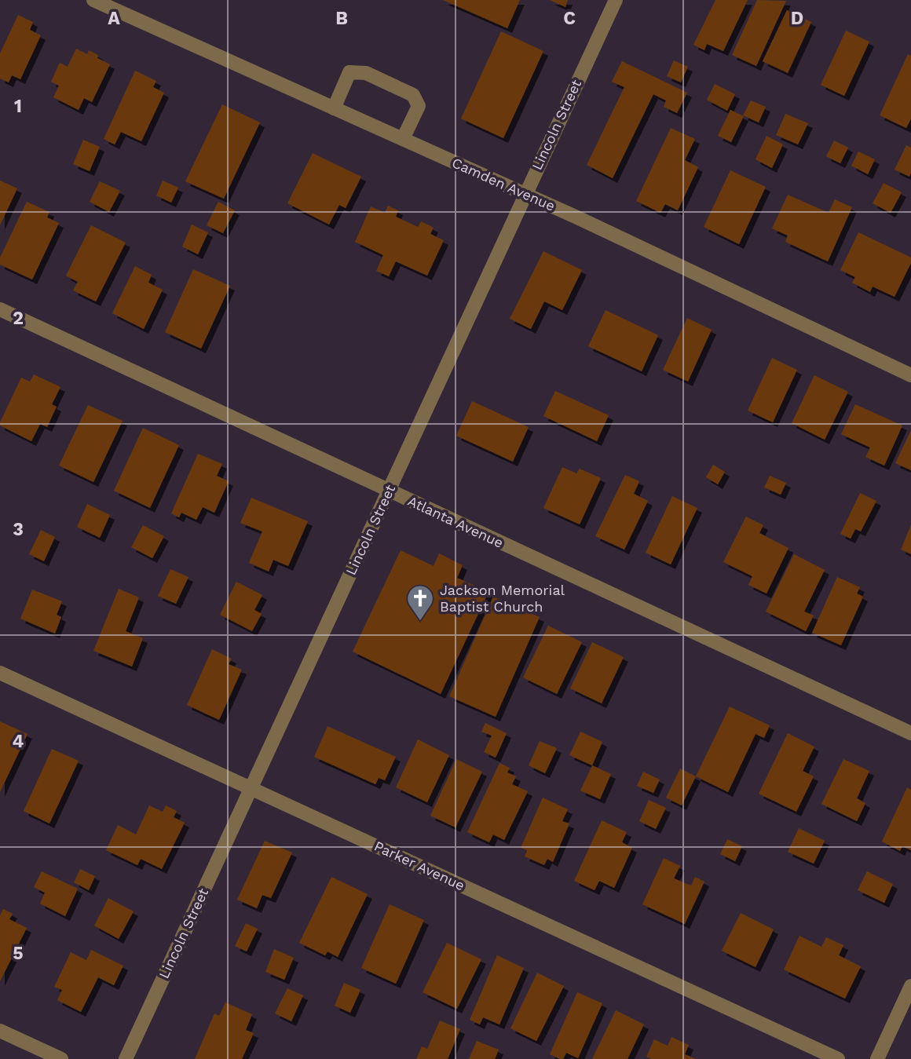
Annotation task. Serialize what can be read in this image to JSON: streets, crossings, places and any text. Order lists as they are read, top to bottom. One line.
{"streets":{"street":["Lincoln Street","Camden Avenue","Atlanta Avenue","Parker Avenue"]},"crossings":[["Lincoln Street","Camden Avenue"],["Lincoln Street","Atlanta Avenue"],["Lincoln Street","Parker Avenue"]],"places":{"church":["Jackson Memorial Baptist Church"]},"grid":{"columns":["A","B","C","D"],"rows":["1","2","3","4","5"]}}
